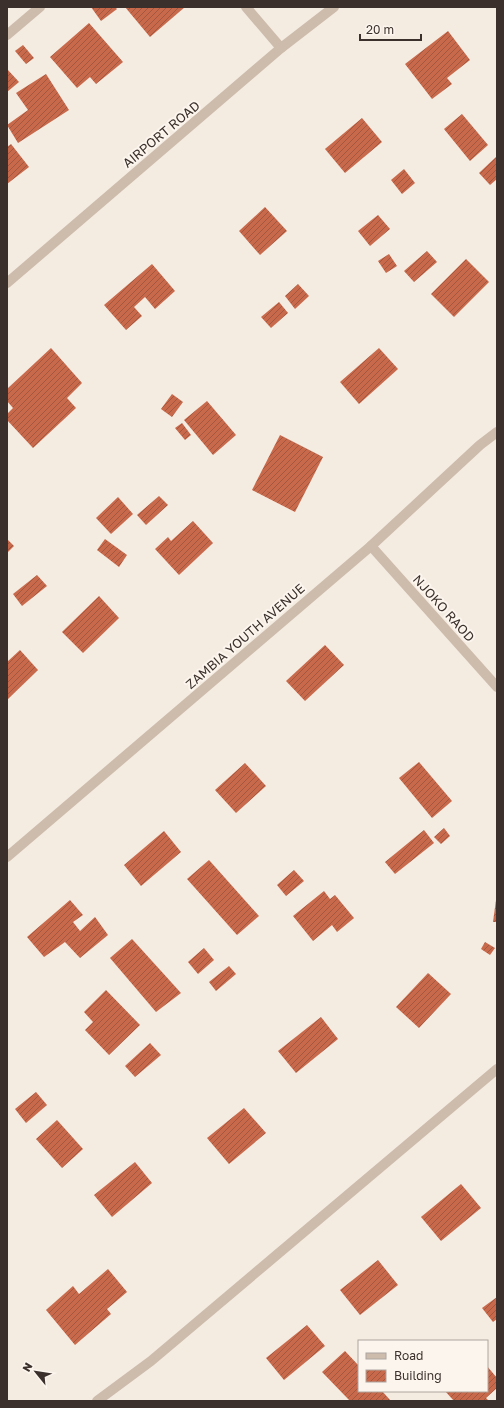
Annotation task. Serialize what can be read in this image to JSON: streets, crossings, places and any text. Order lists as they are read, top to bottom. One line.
{"streets":{"street":["AIRPORT ROAD","NJOKO RAOD","ZAMBIA YOUTH AVENUE"]},"crossings":[["NJOKO RAOD","ZAMBIA YOUTH AVENUE"]],"legend":["Road","Building"],"scale_bar":"20 m","north":"top left"}
